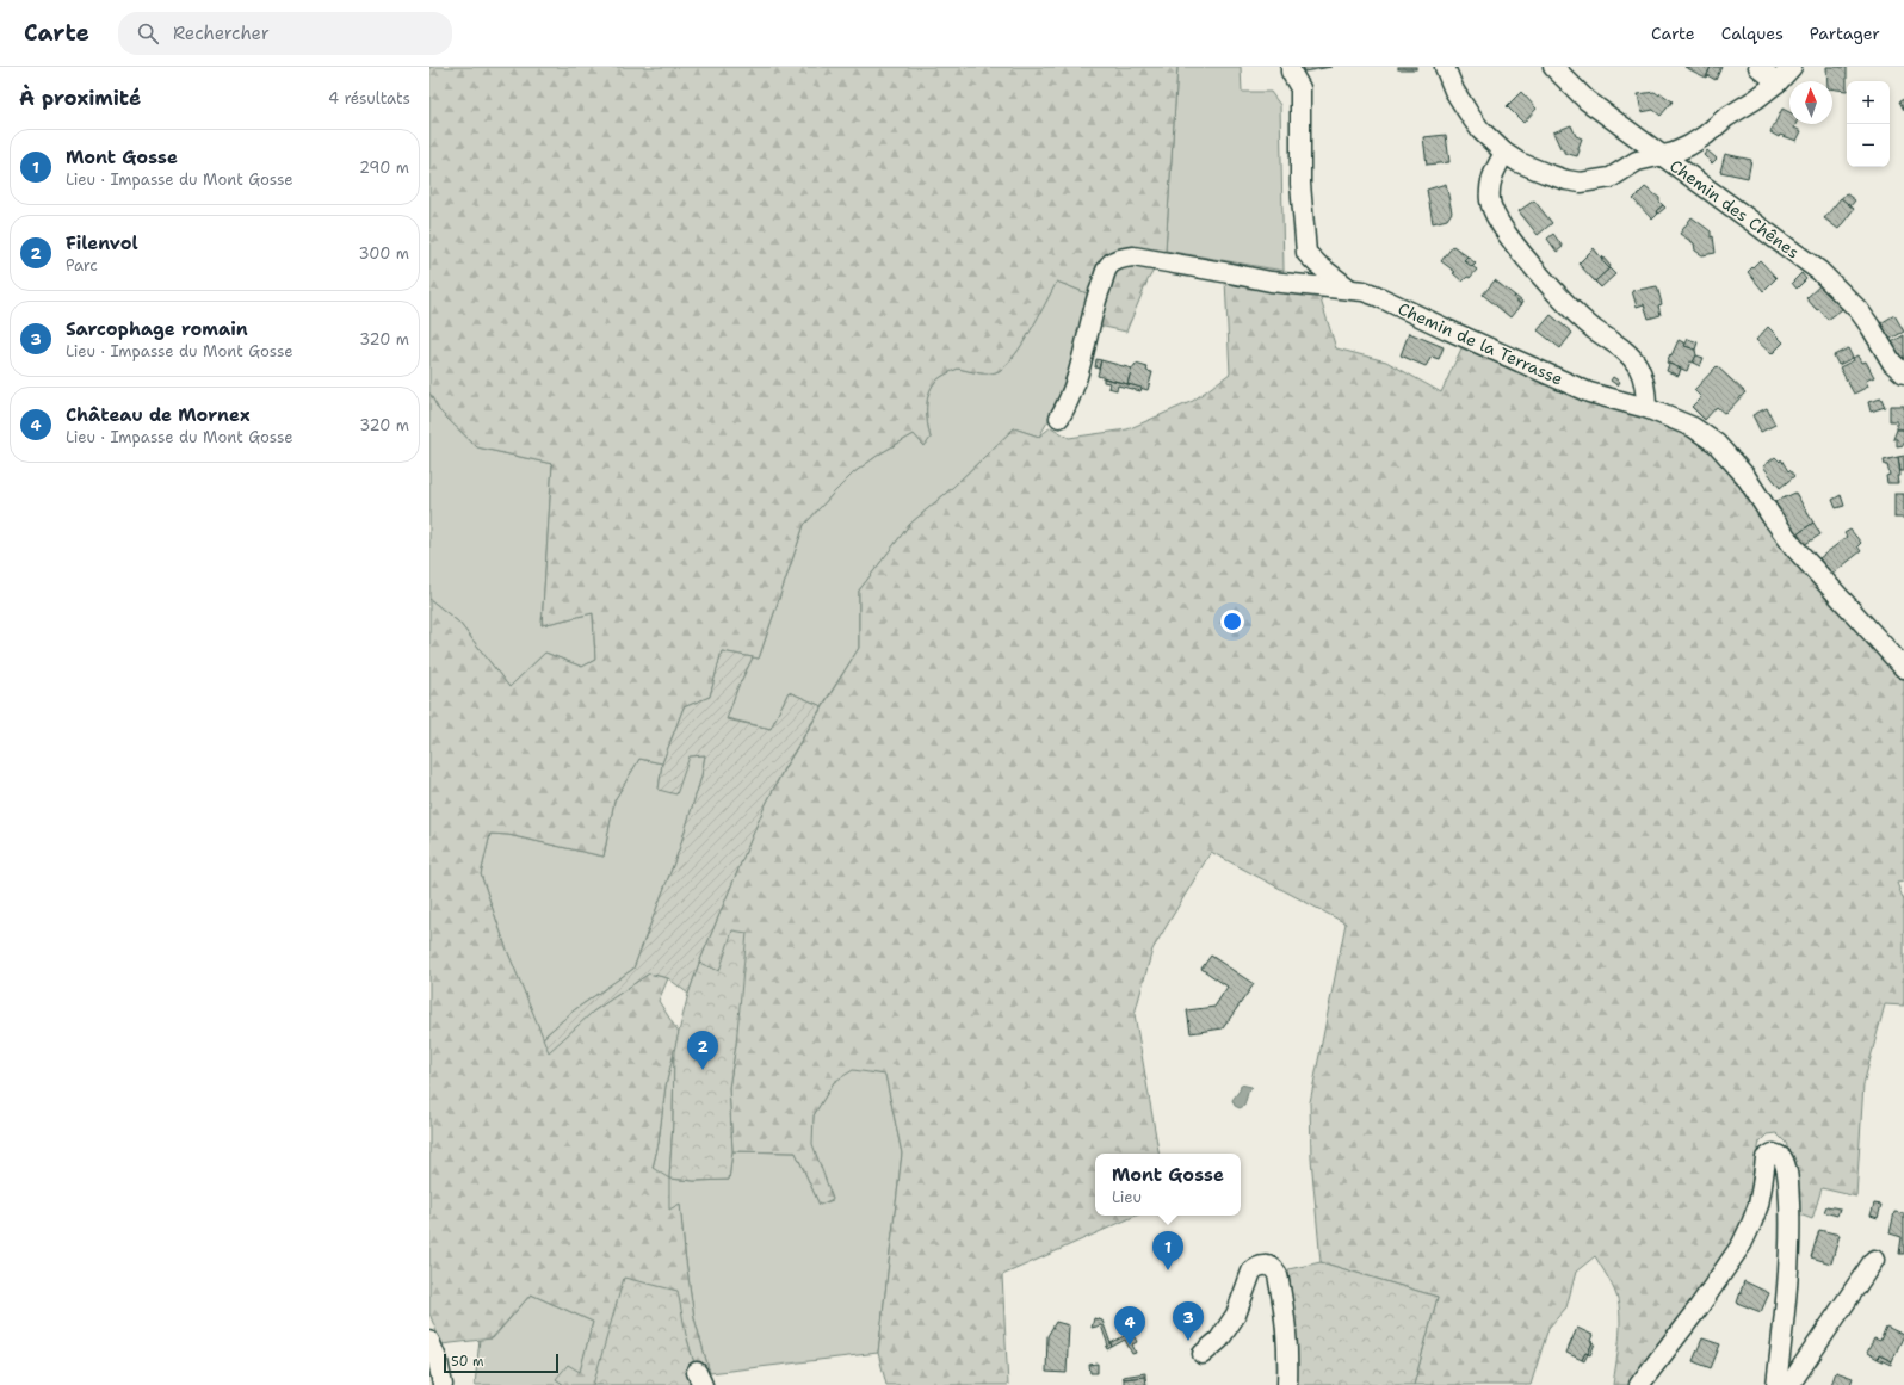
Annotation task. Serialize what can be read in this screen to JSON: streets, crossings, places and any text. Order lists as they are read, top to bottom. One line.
{"streets":{"street":["Chemin des Chênes","Chemin de la Terrasse"]},"scale_bar":"50 m","north":"top","page":{"header":"Carte","search":"Rechercher","nav":["Carte","Calques","Partager"],"heading":["À proximité","4 résultats"],"map_buttons":["+","−"],"list":[{"mark":"1","name":"Mont Gosse","note":"Lieu · Impasse du Mont Gosse","value":"290 m"},{"mark":"2","name":"Filenvol","note":"Parc","value":"300 m"},{"mark":"3","name":"Sarcophage romain","note":"Lieu · Impasse du Mont Gosse","value":"320 m"},{"mark":"4","name":"Château de Mornex","note":"Lieu · Impasse du Mont Gosse","value":"320 m"}],"pins":["2","1","3","4"],"popup":["Mont Gosse","Lieu"],"scale":"50 m"}}
